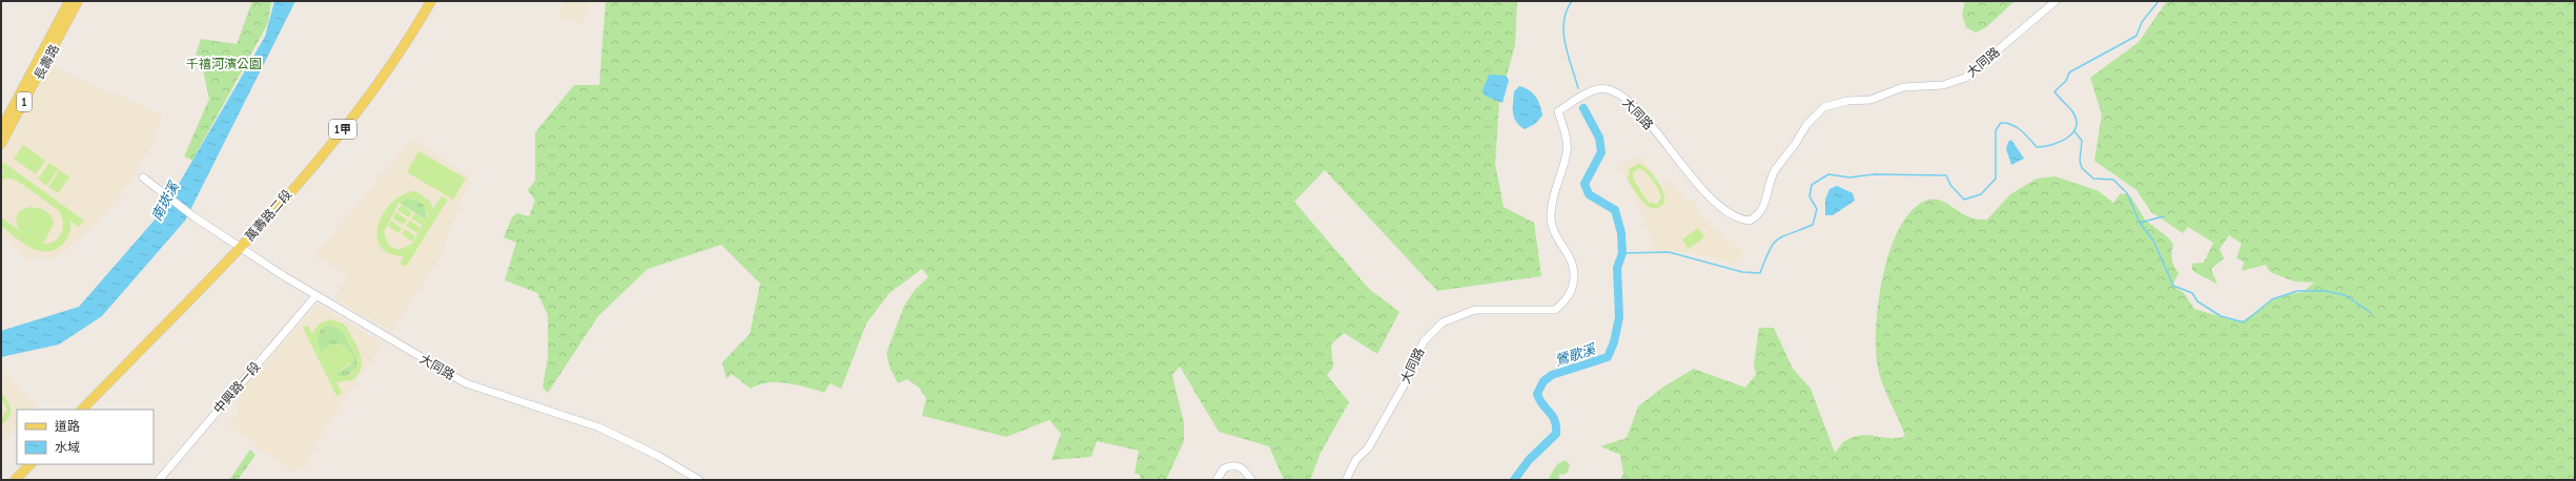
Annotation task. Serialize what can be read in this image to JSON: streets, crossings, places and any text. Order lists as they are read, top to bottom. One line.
{"streets":{"main road":["長壽路","1","1甲","萬壽路二段"],"street":["大同路","中興路一段"]},"crossings":[["大同路","萬壽路二段"],["大同路","中興路一段"]],"water":["南崁溪","鶯歌溪"],"parks":["千禧河濱公園"],"legend":["道路","水域"]}
